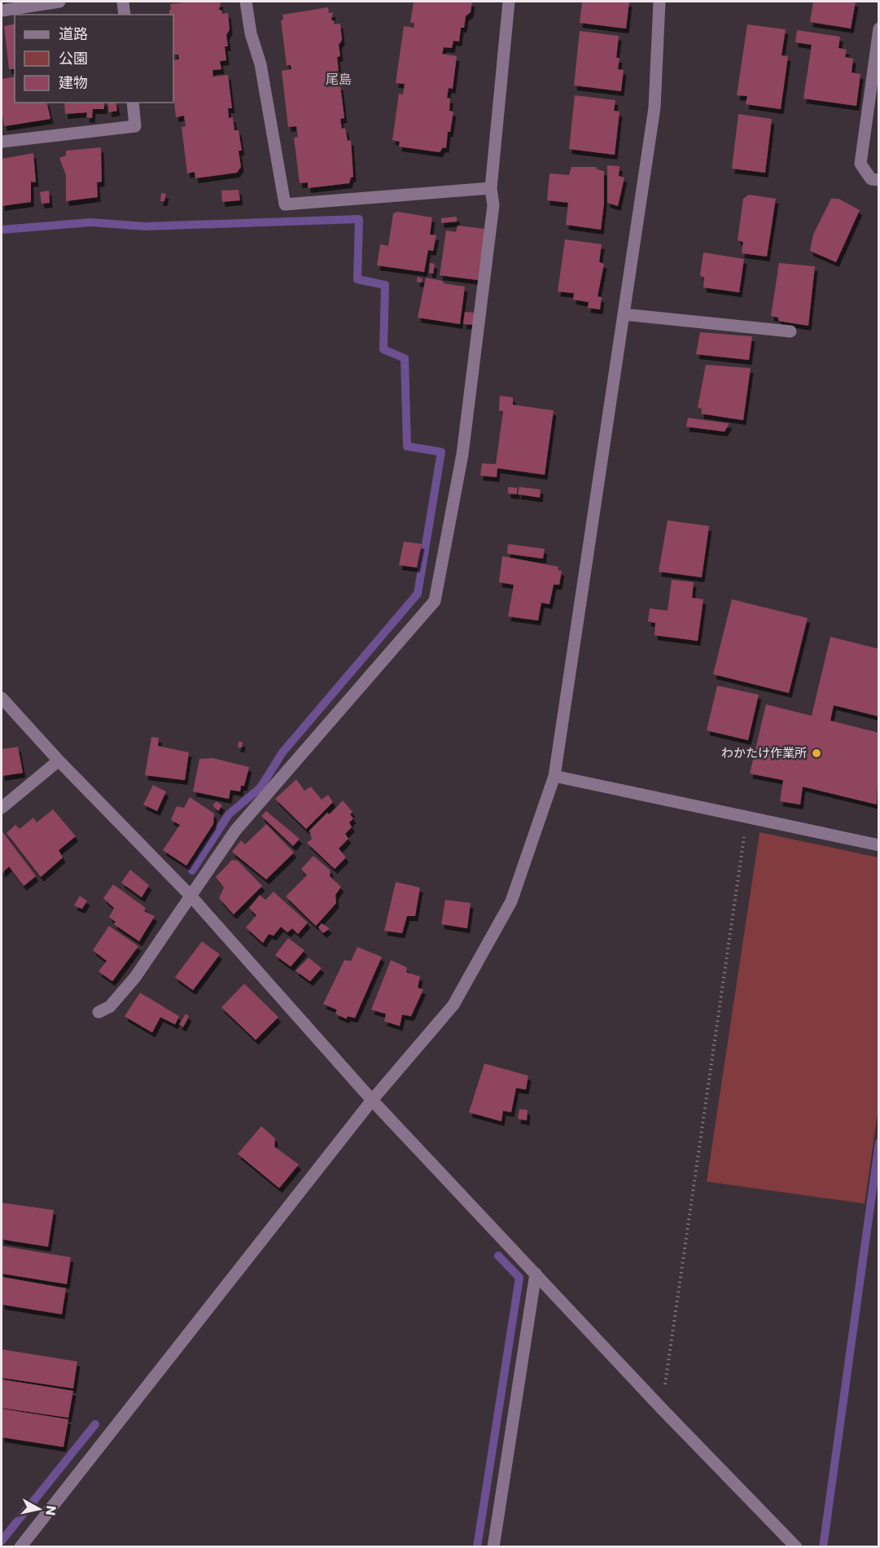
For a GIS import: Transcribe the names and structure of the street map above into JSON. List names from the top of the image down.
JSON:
{
  "districts": ["尾島"],
  "places": ["わかたけ作業所"],
  "legend": ["道路", "公園", "建物"],
  "north": "right"
}
